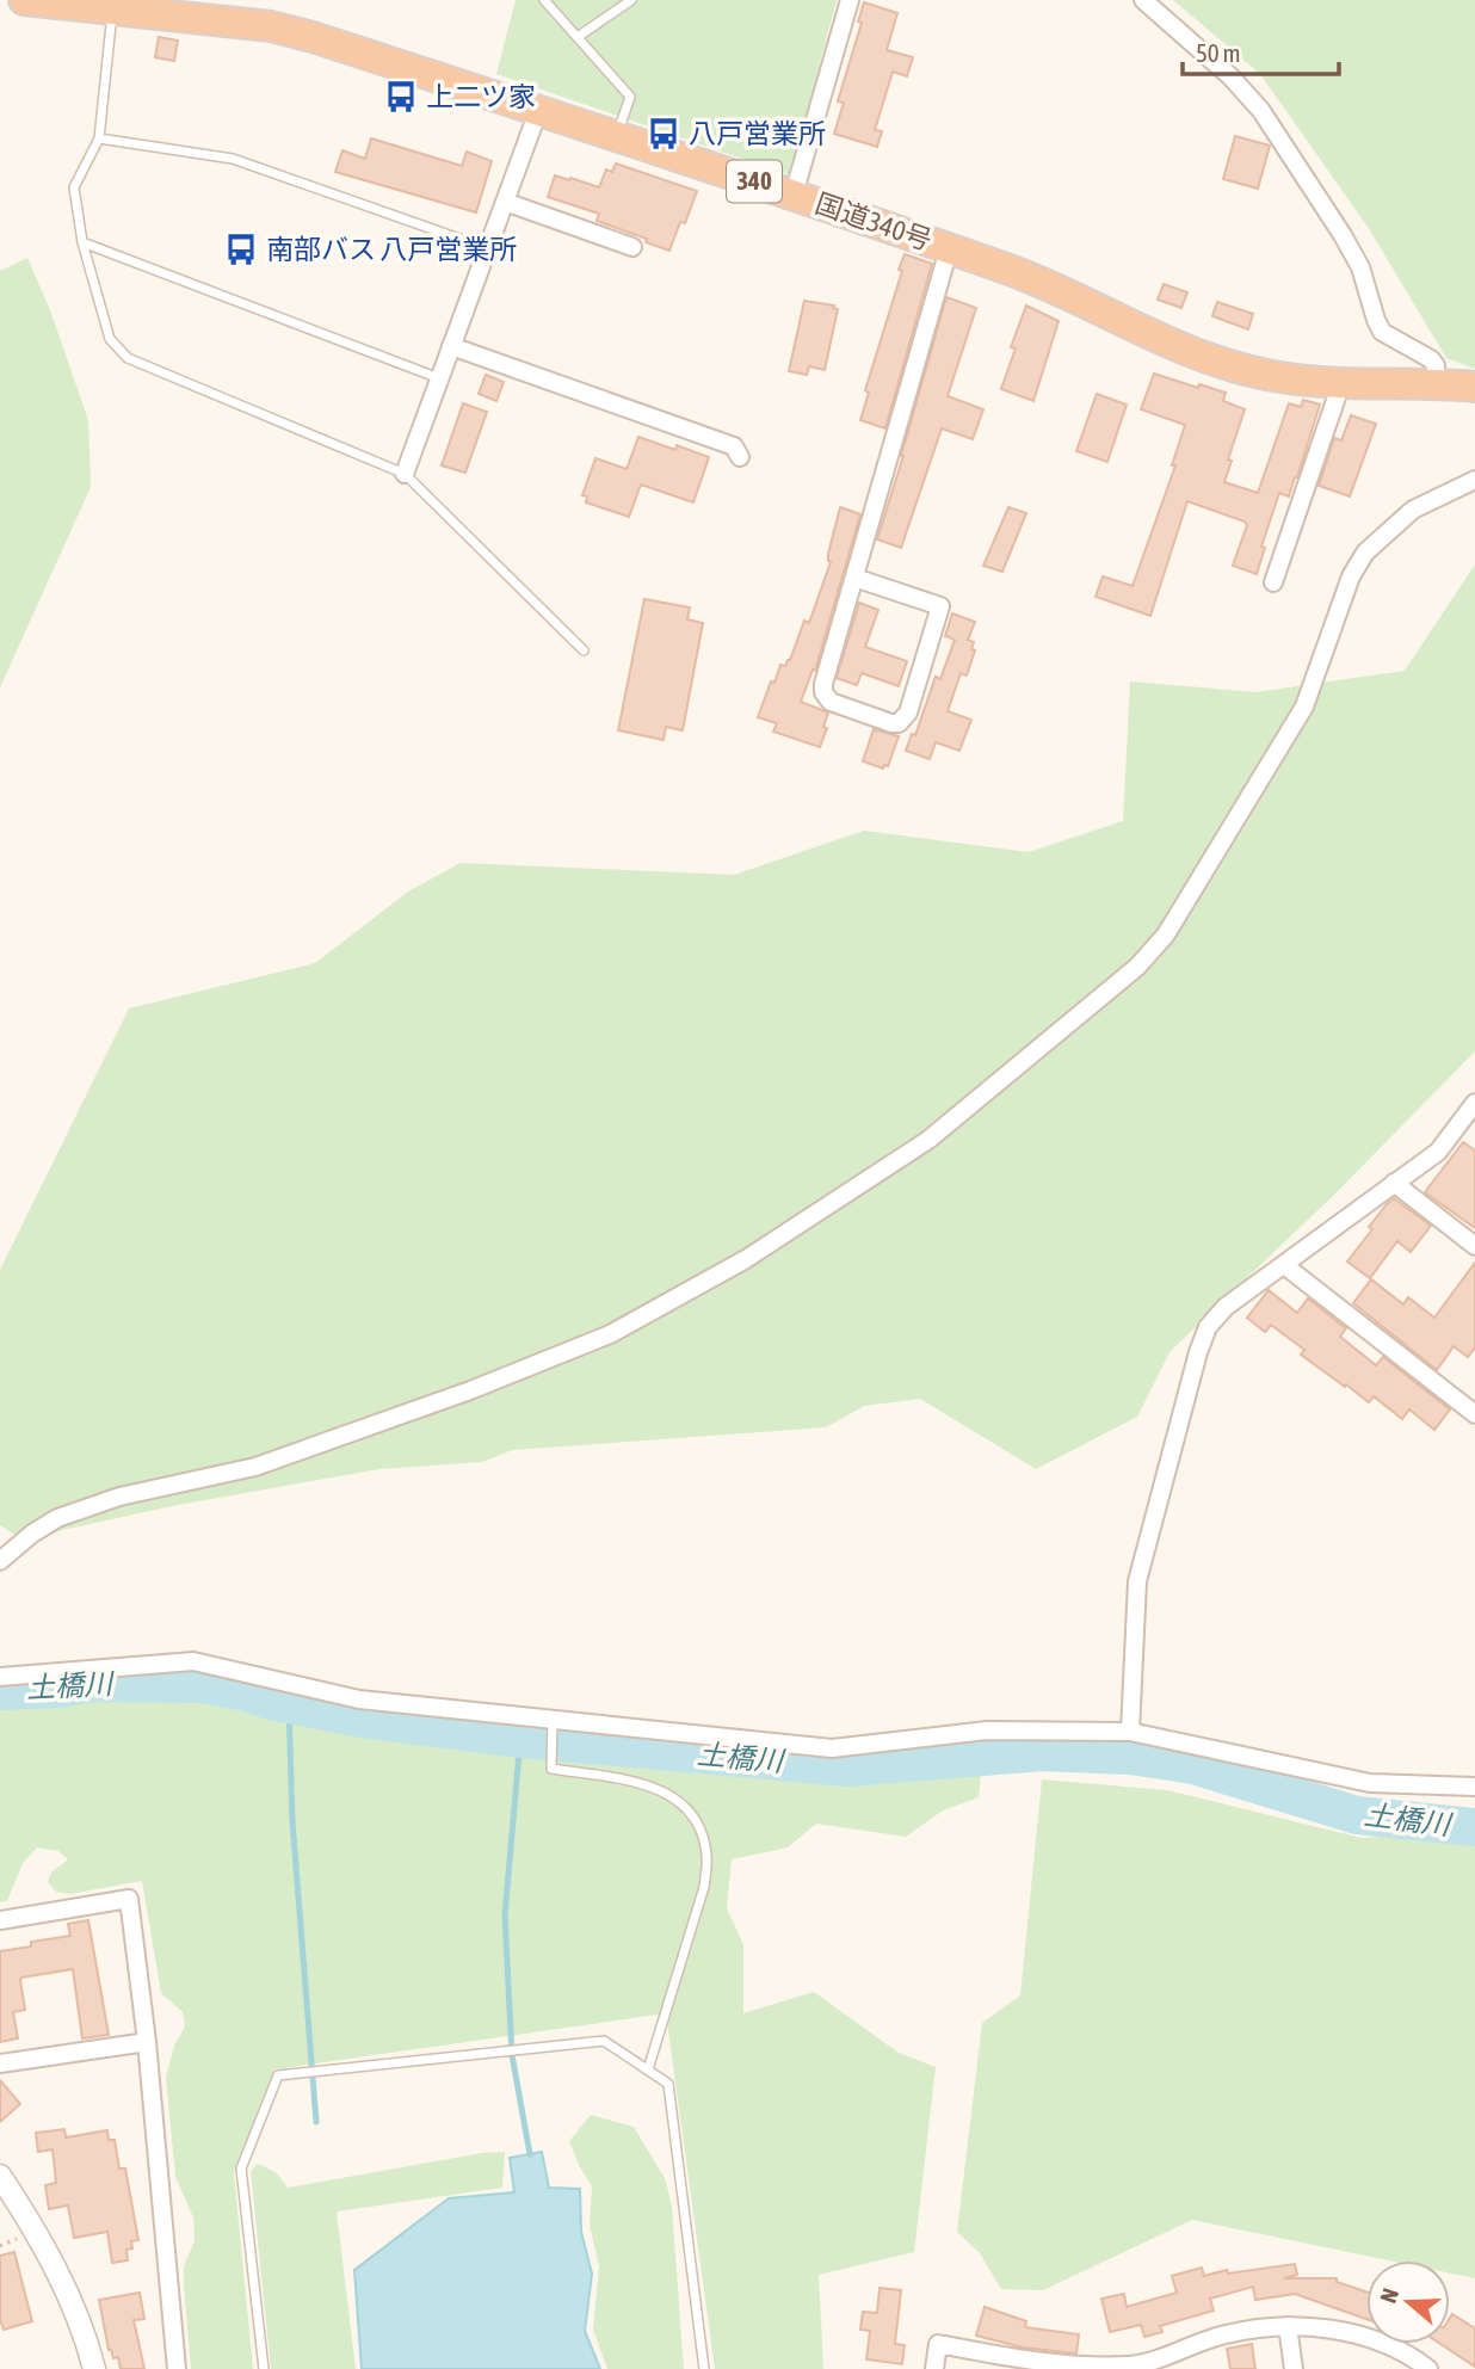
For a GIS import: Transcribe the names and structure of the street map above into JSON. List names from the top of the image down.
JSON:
{
  "streets": {
    "highway": ["340", "国道340号"]
  },
  "water": ["土橋川"],
  "places": {
    "bus stop": ["上二ツ家", "八戸営業所", "南部バス 八戸営業所"]
  },
  "scale_bar": "50 m",
  "north": "left"
}
